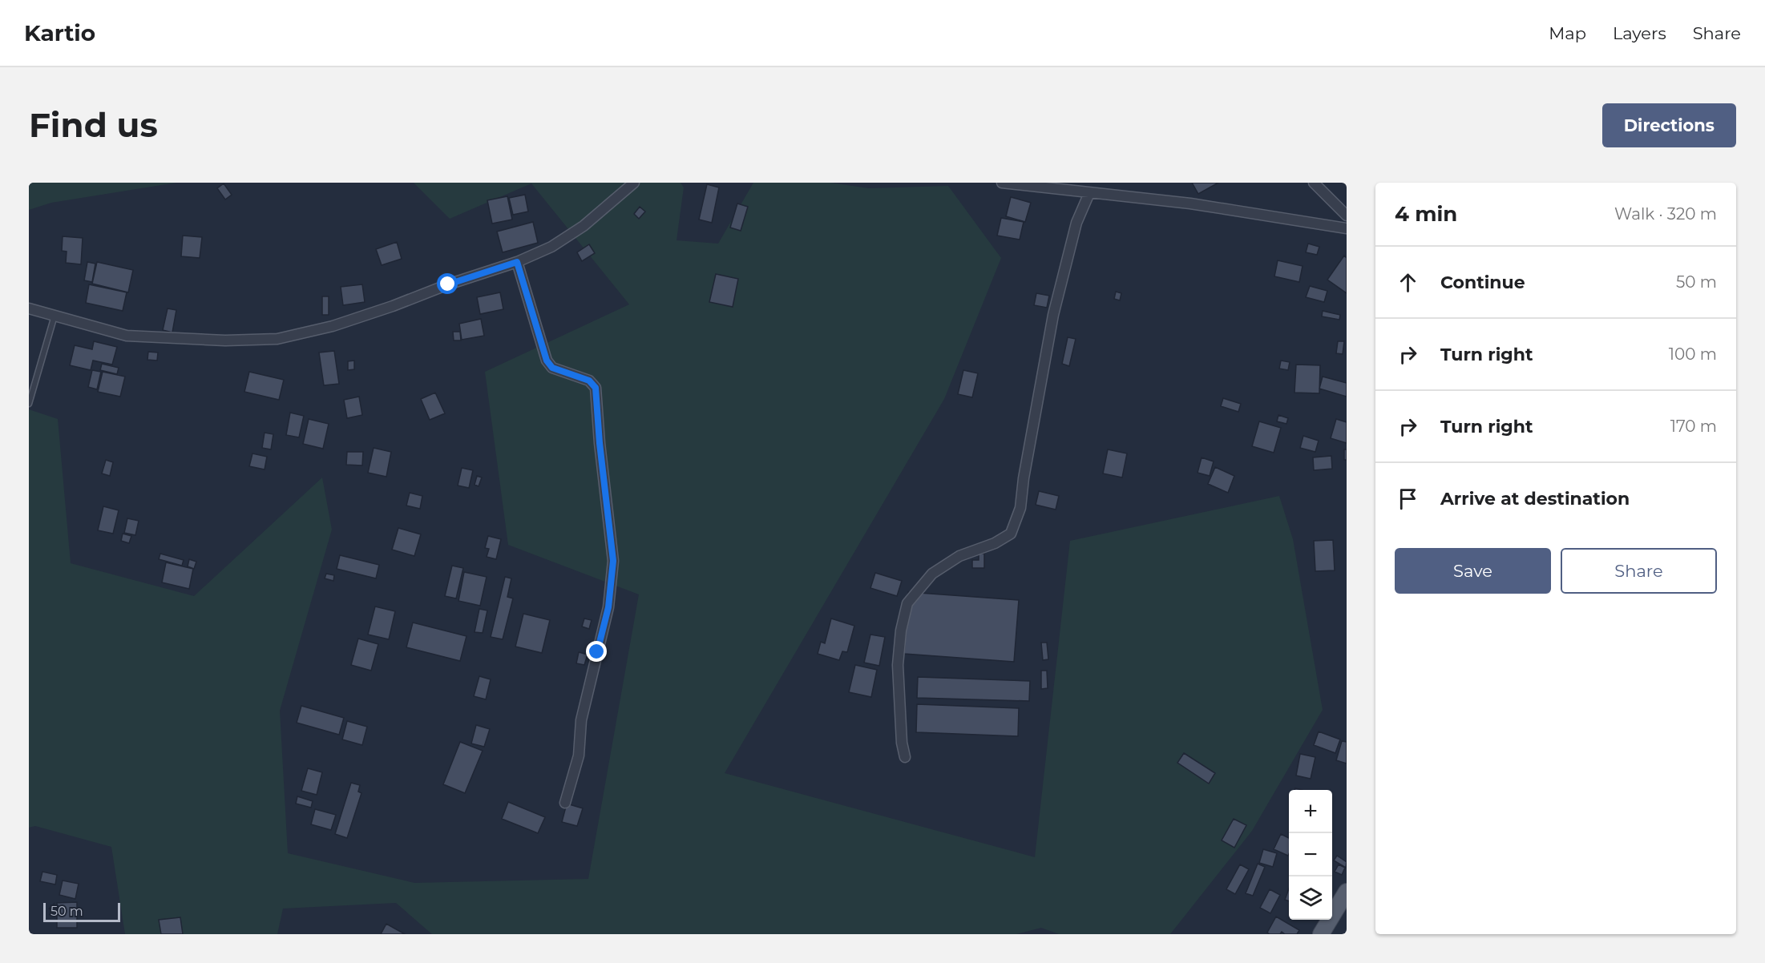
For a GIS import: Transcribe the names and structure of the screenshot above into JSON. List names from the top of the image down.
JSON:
{
  "scale_bar": "50 m",
  "page": {
    "header": "Kartio",
    "nav": ["Map", "Layers", "Share"],
    "buttons": [
      "Directions",
      ["Save", "Share"]
    ],
    "title": "Find us",
    "heading": ["4 min", "Walk · 320 m"],
    "list": [
      ["Continue", "50 m"],
      ["Turn right", "100 m"],
      ["Turn right", "170 m"],
      "Arrive at destination"
    ],
    "map_buttons": ["+", "−"],
    "scale": "50 m"
  }
}
